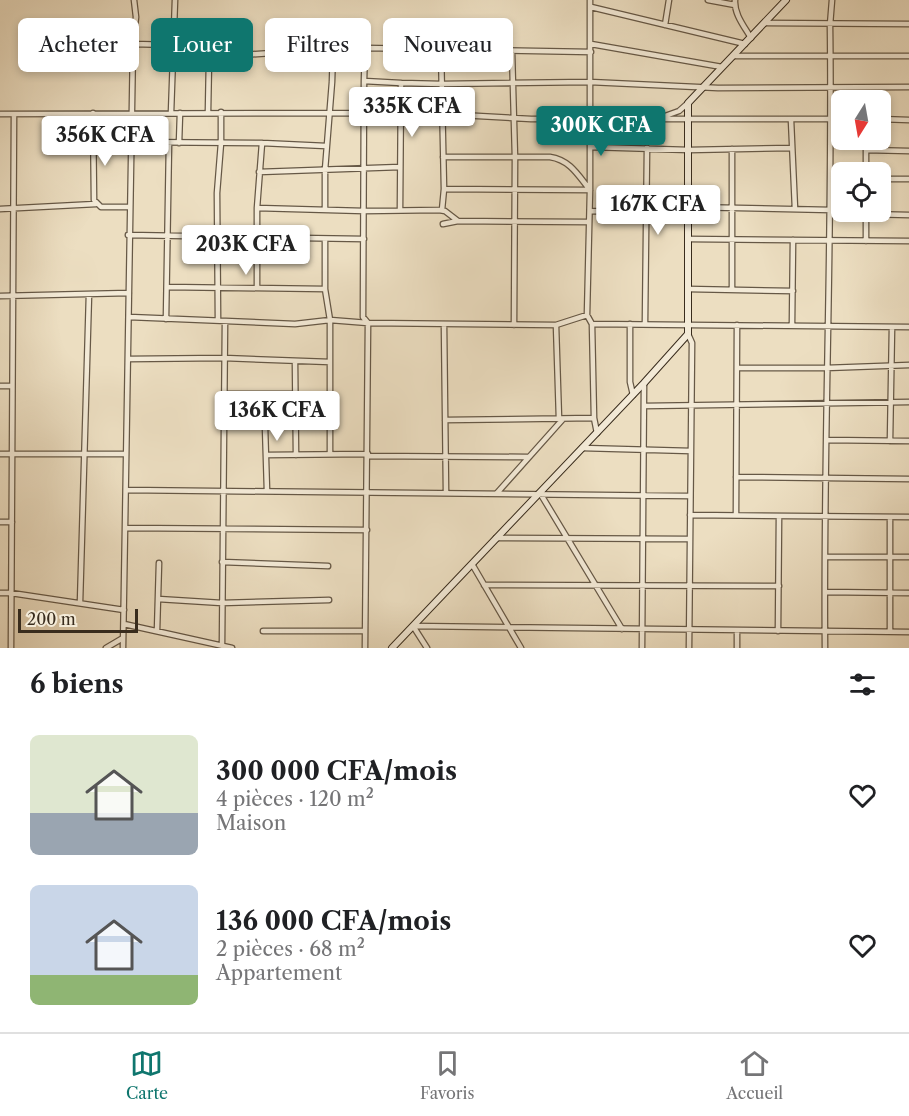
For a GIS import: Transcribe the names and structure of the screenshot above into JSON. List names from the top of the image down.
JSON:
{
  "scale_bar": "200 m",
  "north": "bottom",
  "page": {
    "chip": [
      "Acheter",
      "Louer",
      "Filtres",
      "Nouveau"
    ],
    "price": [
      "335K CFA",
      "300K CFA",
      "356K CFA",
      "167K CFA",
      "203K CFA",
      "136K CFA"
    ],
    "scale": "200 m",
    "heading": "6 biens",
    "list": [
      {
        "name": "300 000 CFA/mois",
        "note": "4 pièces · 120 m² · Maison"
      },
      {
        "name": "136 000 CFA/mois",
        "note": "2 pièces · 68 m² · Appartement"
      }
    ],
    "tabs": ["Carte", "Favoris", "Accueil"]
  }
}
